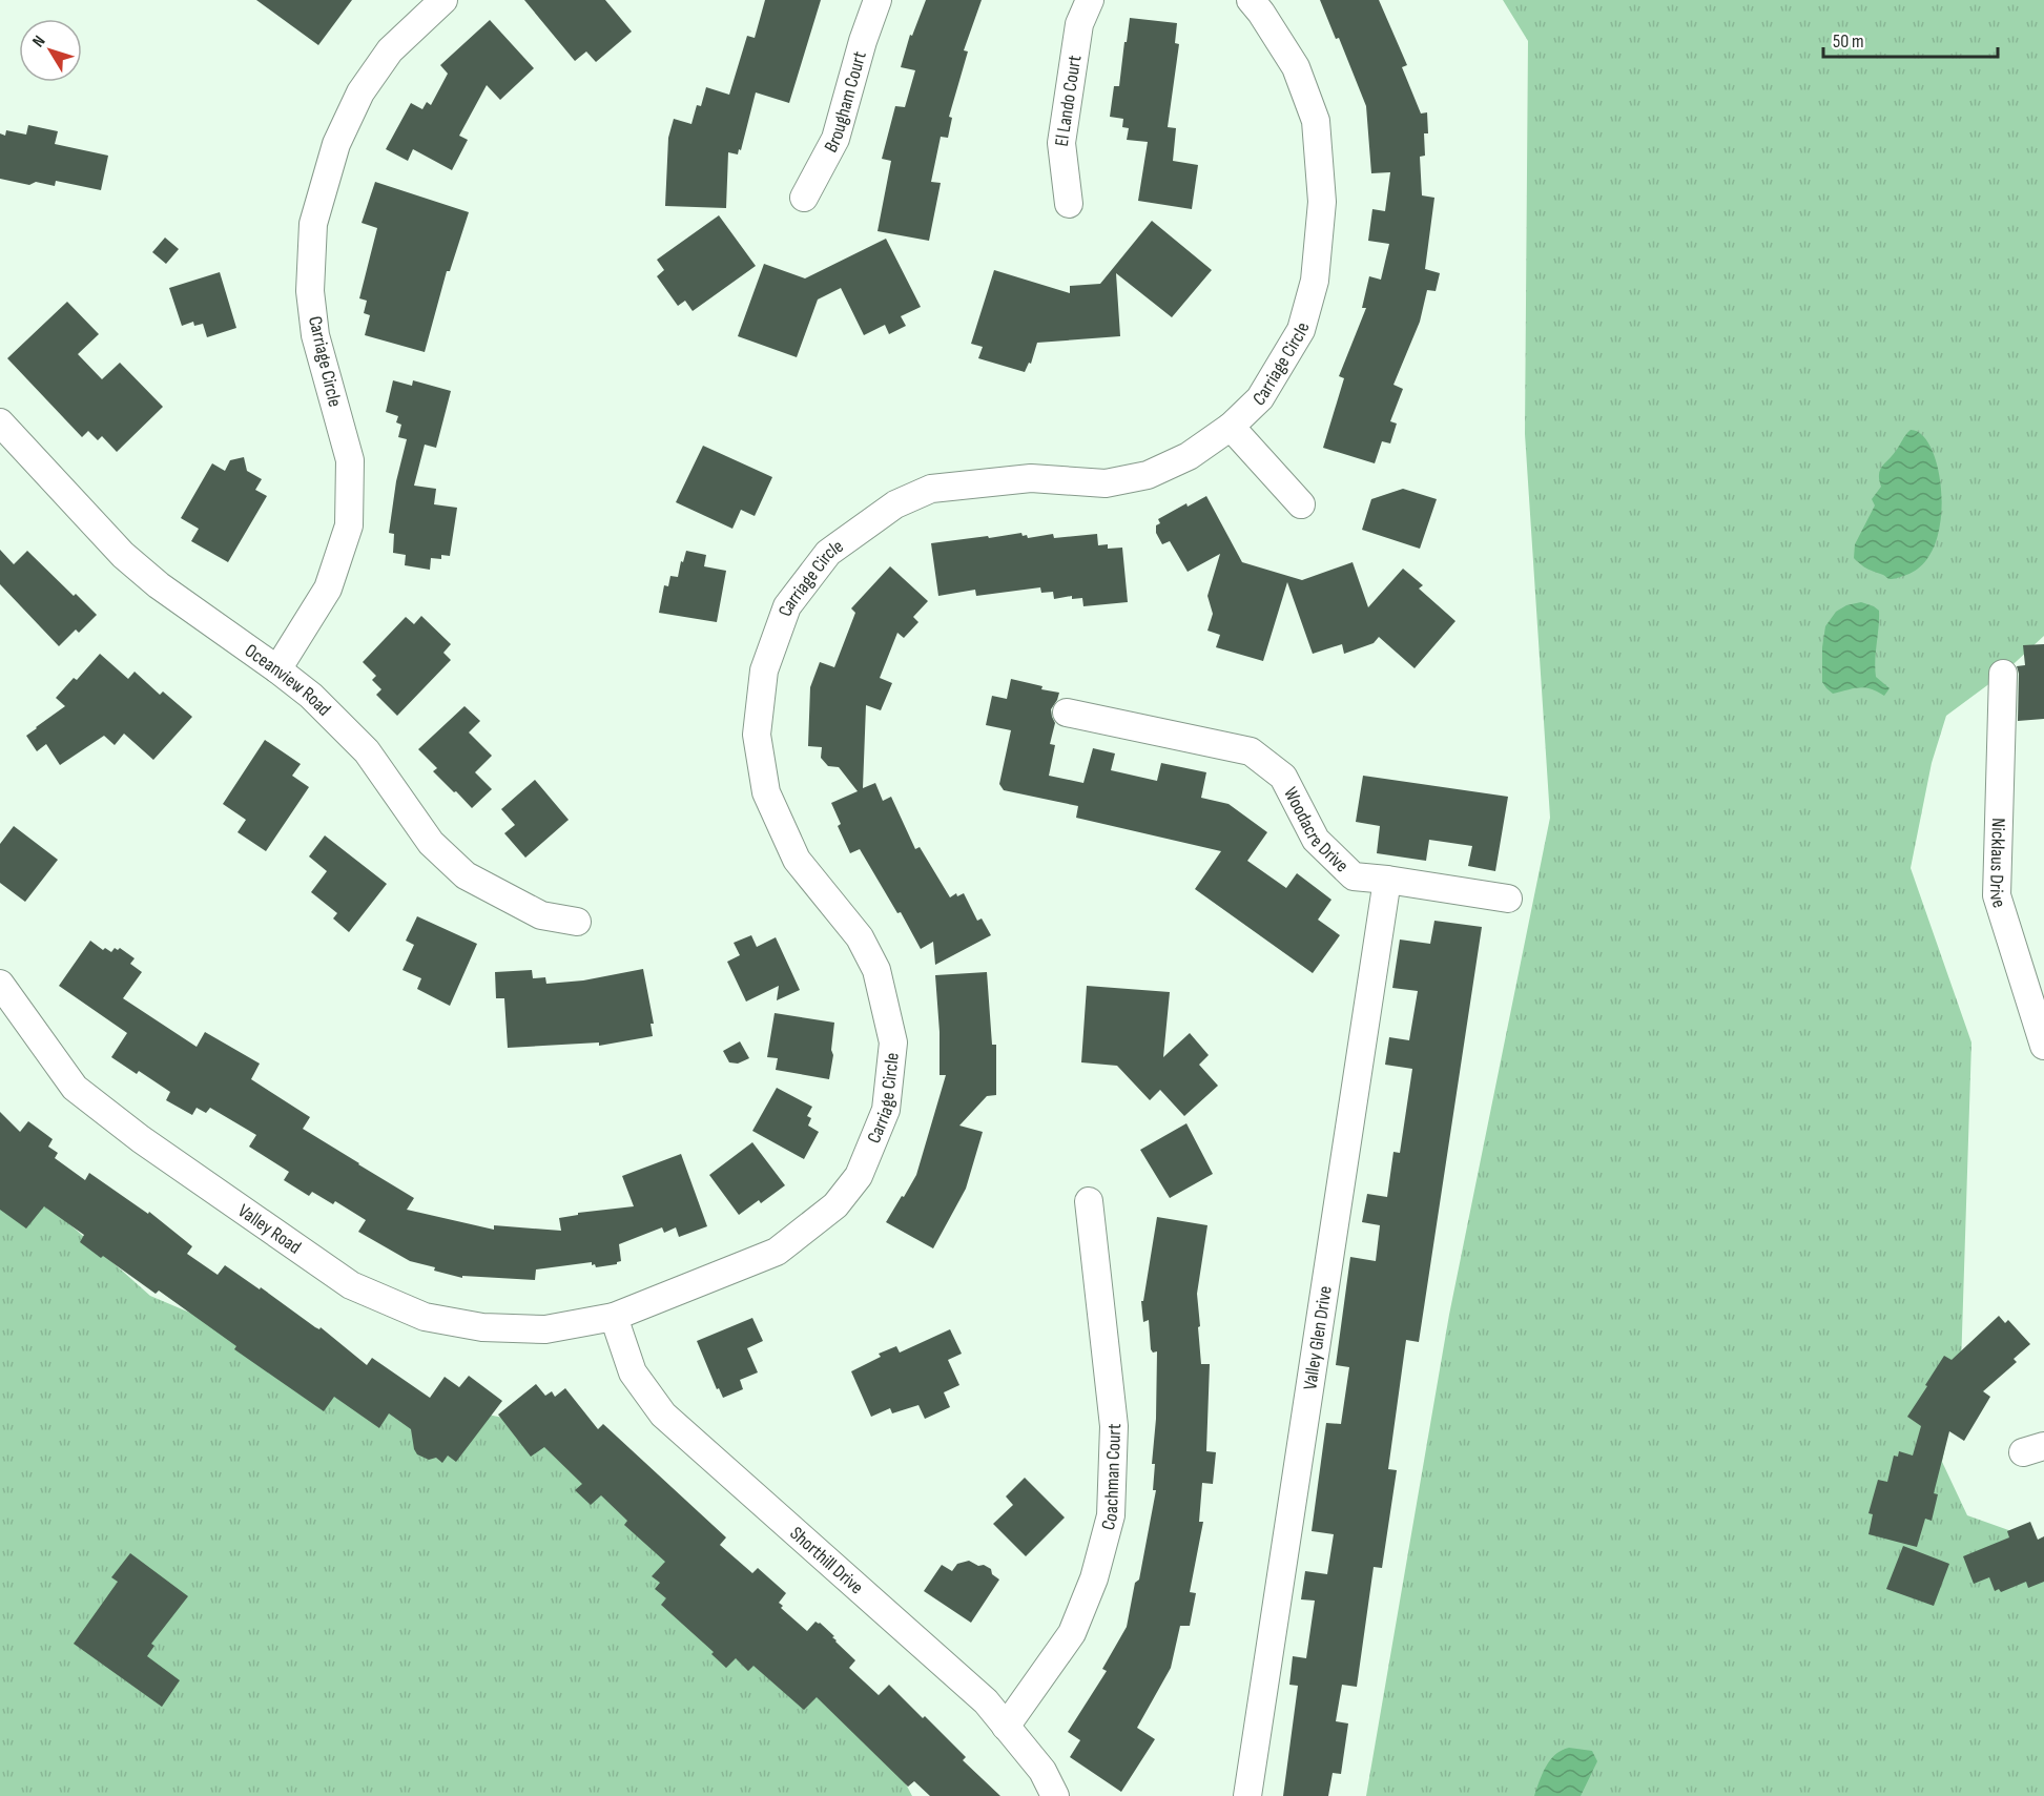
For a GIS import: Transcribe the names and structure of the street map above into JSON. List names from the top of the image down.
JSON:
{
  "streets": {
    "street": [
      "Brougham Court",
      "El Lando Court",
      "Carriage Circle",
      "Oceanview Road",
      "Woodacre Drive",
      "Nicklaus Drive",
      "Valley Road",
      "Valley Glen Drive",
      "Coachman Court",
      "Shorthill Drive"
    ]
  },
  "crossings": [
    ["Carriage Circle", "Oceanview Road"],
    ["Carriage Circle", "Valley Road"],
    ["Carriage Circle", "Shorthill Drive"],
    ["Woodacre Drive", "Valley Glen Drive"],
    ["Valley Road", "Shorthill Drive"],
    ["Coachman Court", "Shorthill Drive"]
  ],
  "scale_bar": "50 m",
  "north": "top left"
}
